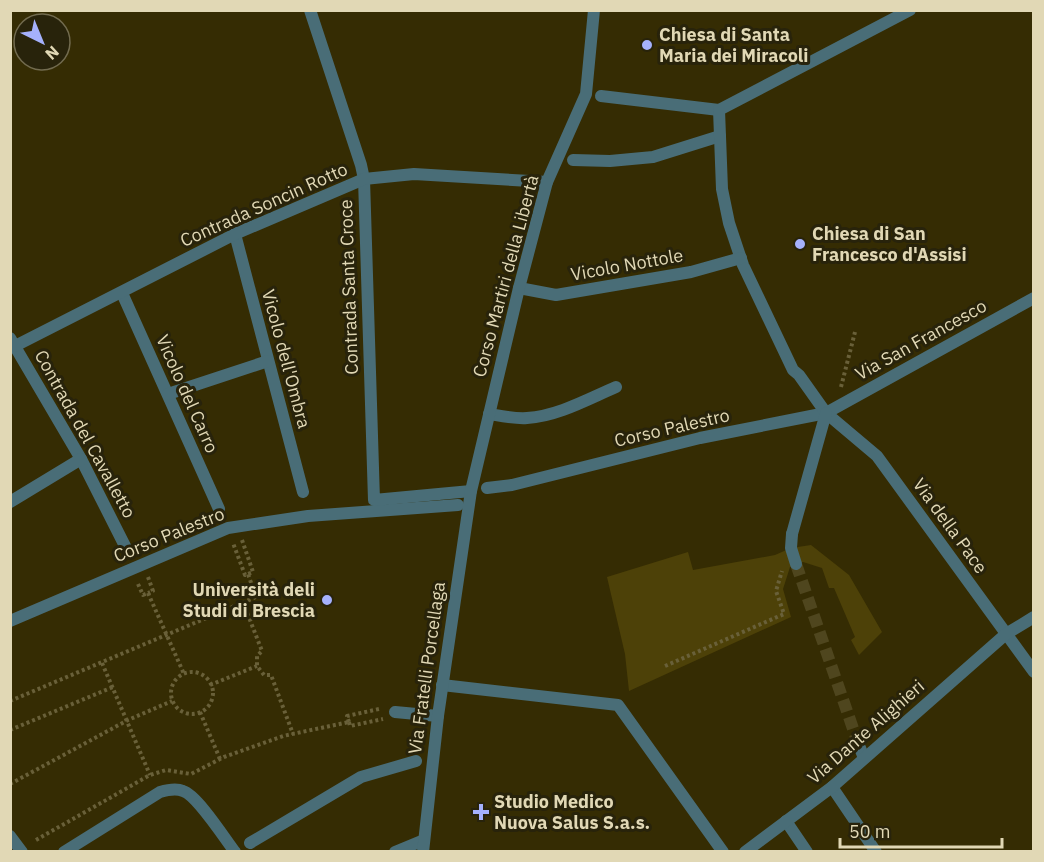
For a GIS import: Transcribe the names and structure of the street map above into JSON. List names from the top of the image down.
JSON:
{
  "streets": {
    "street": [
      "Contrada Soncin Rotto",
      "Vicolo Nottole",
      "Corso Martiri della Libertà",
      "Contrada Santa Croce",
      "Via San Francesco",
      "Vicolo dell'Ombra",
      "Vicolo del Carro",
      "Corso Palestro",
      "Contrada del Cavalletto",
      "Via della Pace",
      "Via Fratelli Porcellaga",
      "Via Dante Alighieri"
    ]
  },
  "crossings": [
    ["Contrada Soncin Rotto", "Corso Martiri della Libertà"],
    ["Contrada Soncin Rotto", "Contrada Santa Croce"],
    ["Contrada Soncin Rotto", "Vicolo dell'Ombra"],
    ["Contrada Soncin Rotto", "Vicolo del Carro"],
    ["Contrada Soncin Rotto", "Contrada del Cavalletto"],
    ["Vicolo Nottole", "Corso Martiri della Libertà"],
    ["Vicolo Nottole", "Via della Pace"],
    ["Corso Martiri della Libertà", "Contrada Santa Croce"],
    ["Corso Martiri della Libertà", "Via Fratelli Porcellaga"],
    ["Contrada Santa Croce", "Via Fratelli Porcellaga"],
    ["Via San Francesco", "Corso Palestro"],
    ["Via San Francesco", "Via della Pace"],
    ["Corso Palestro", "Via della Pace"],
    ["Via della Pace", "Via Dante Alighieri"]
  ],
  "places": {
    "other": ["Chiesa di Santa Maria dei Miracoli", "Chiesa di San Francesco d'Assisi", "Università deli Studi di Brescia"],
    "health": ["Studio Medico Nuova Salus S.a.s."]
  },
  "scale_bar": "50 m",
  "north": "bottom right"
}
